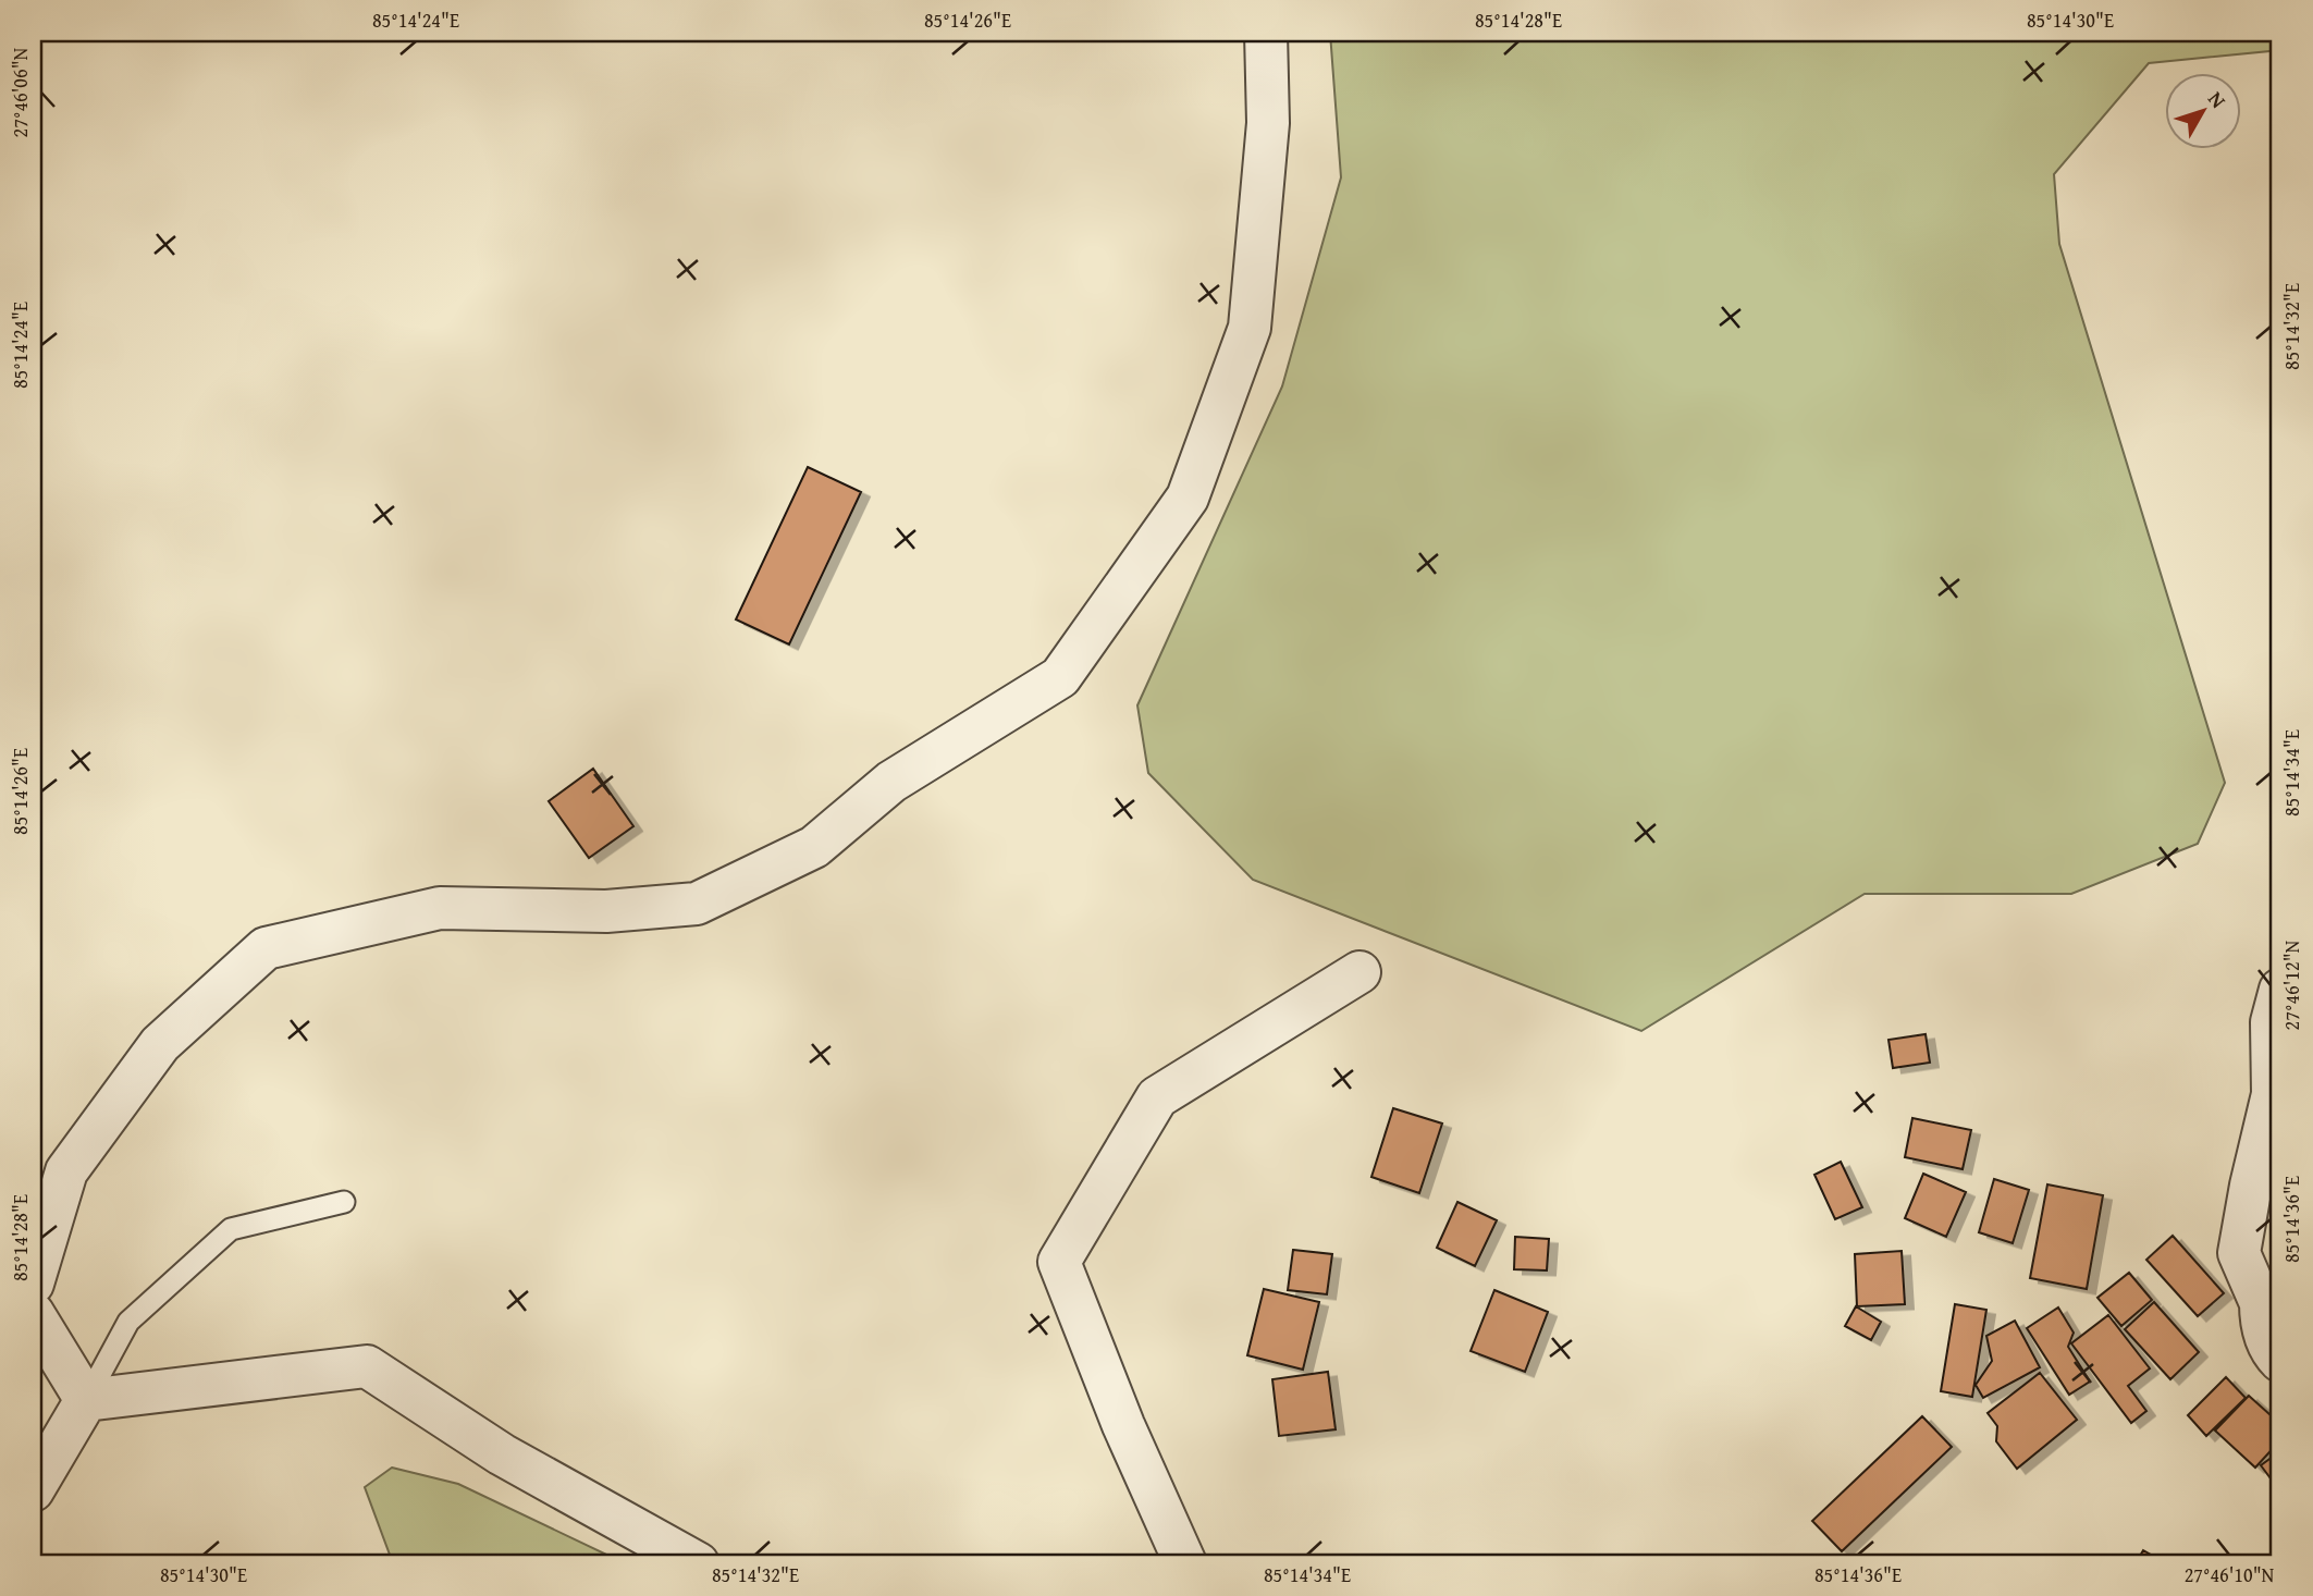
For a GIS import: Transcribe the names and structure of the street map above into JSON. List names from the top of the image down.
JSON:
{
  "north": "top right",
  "coordinates": [
    "85°14'24\"E",
    "85°14'26\"E",
    "85°14'28\"E",
    "85°14'30\"E",
    "27°46'06\"N",
    "85°14'32\"E",
    "85°14'34\"E",
    "27°46'12\"N",
    "85°14'36\"E",
    "27°46'10\"N"
  ]
}
